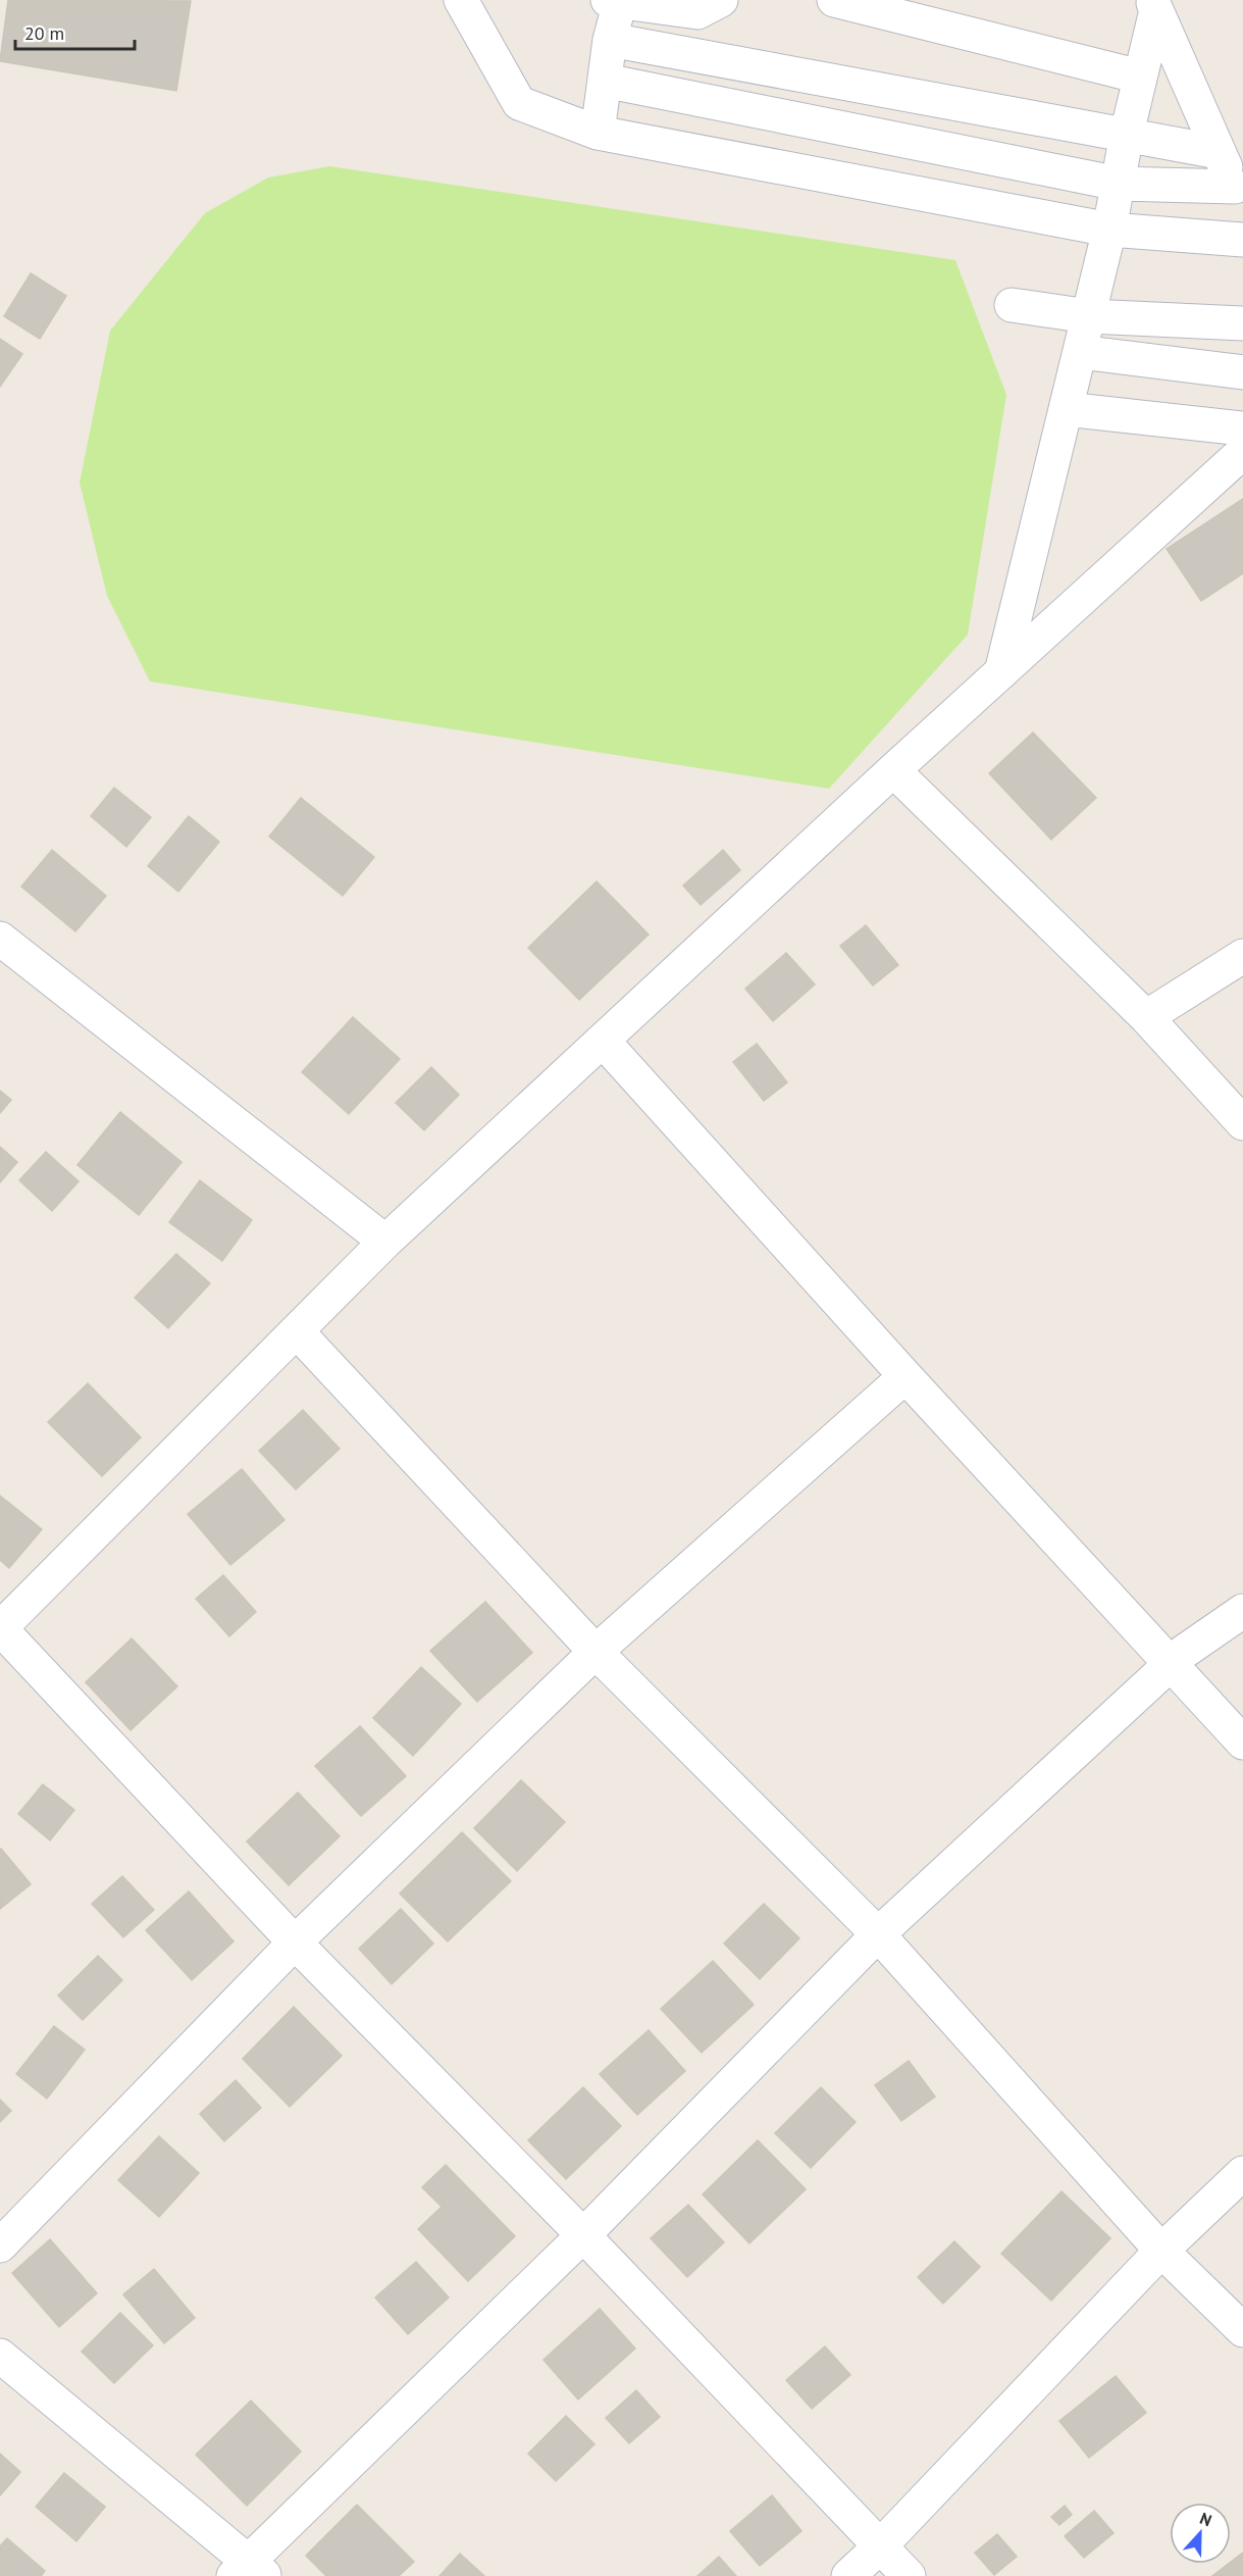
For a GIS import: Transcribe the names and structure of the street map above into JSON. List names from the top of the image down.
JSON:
{
  "scale_bar": "20 m",
  "north": "top"
}
